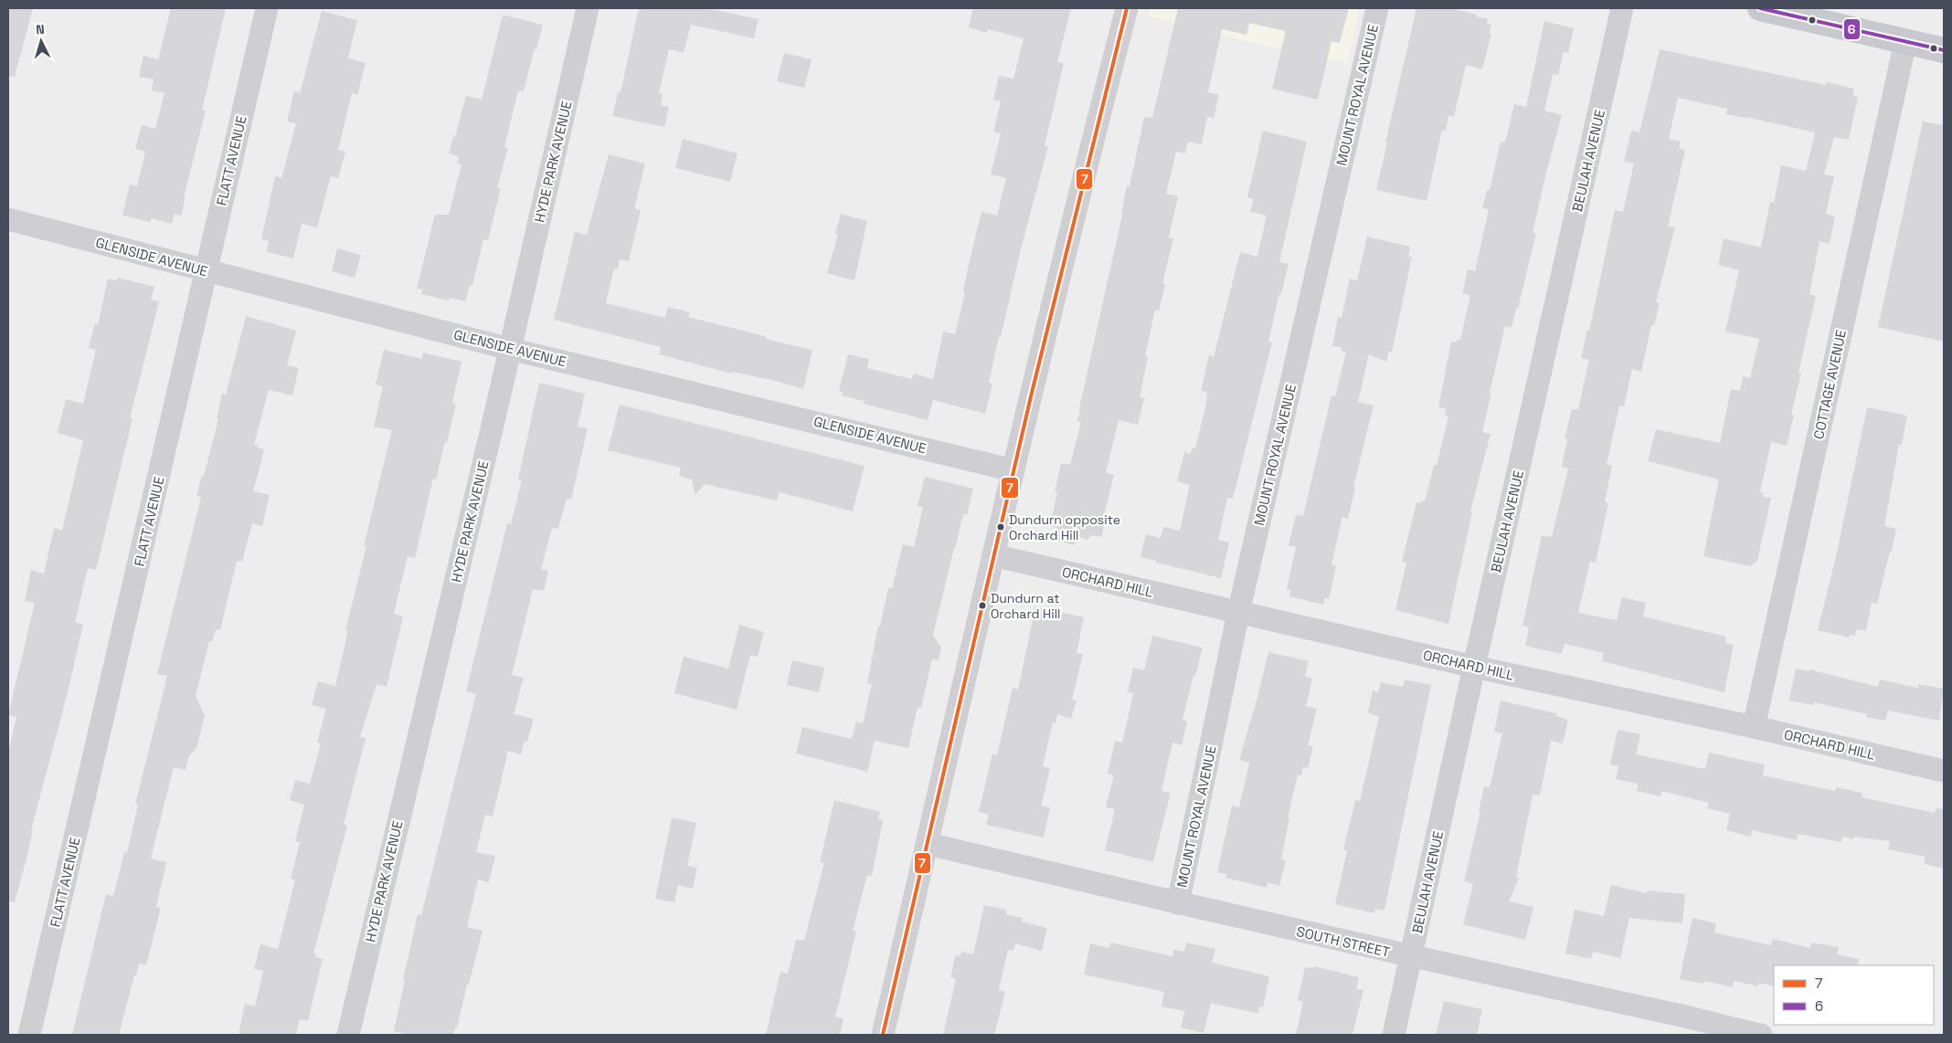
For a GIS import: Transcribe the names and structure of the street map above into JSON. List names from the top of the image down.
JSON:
{
  "streets": {
    "street": [
      "MOUNT ROYAL AVENUE",
      "FLATT AVENUE",
      "BEULAH AVENUE",
      "HYDE PARK AVENUE",
      "GLENSIDE AVENUE",
      "COTTAGE AVENUE",
      "ORCHARD HILL",
      "SOUTH STREET"
    ]
  },
  "crossings": [
    ["MOUNT ROYAL AVENUE", "ORCHARD HILL"],
    ["MOUNT ROYAL AVENUE", "SOUTH STREET"],
    ["FLATT AVENUE", "GLENSIDE AVENUE"],
    ["BEULAH AVENUE", "ORCHARD HILL"],
    ["BEULAH AVENUE", "SOUTH STREET"],
    ["HYDE PARK AVENUE", "GLENSIDE AVENUE"],
    ["COTTAGE AVENUE", "ORCHARD HILL"]
  ],
  "places": ["Dundurn opposite Orchard Hill", "Dundurn at Orchard Hill"],
  "lines": ["transit line 7", "transit line 6"],
  "legend": ["7", "6"],
  "north": "top"
}
